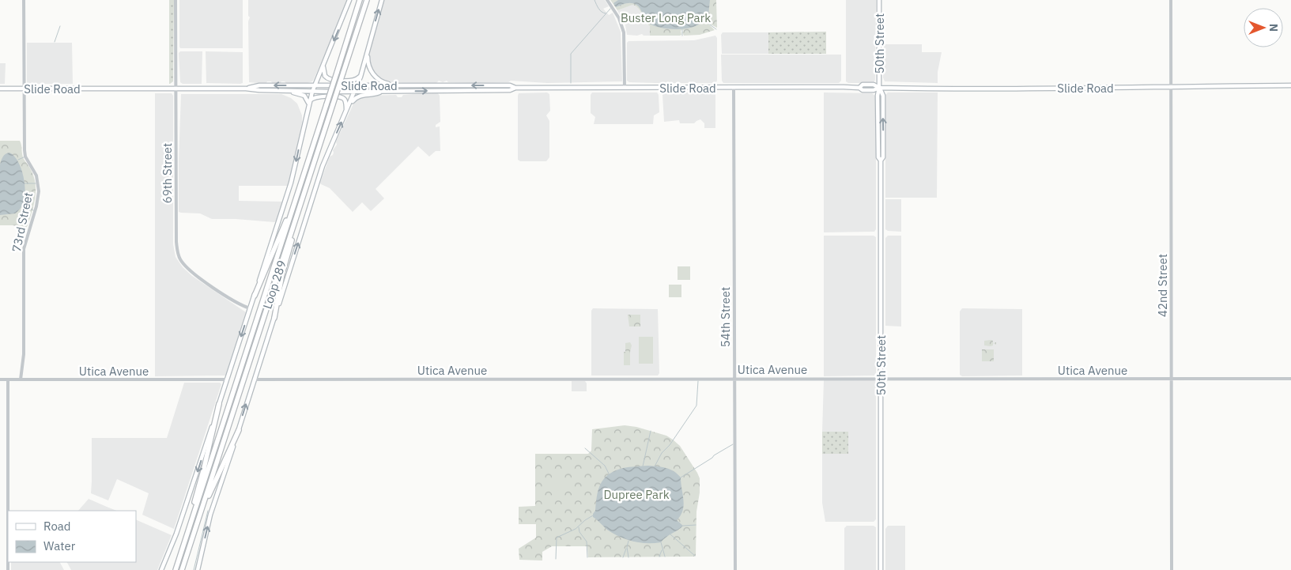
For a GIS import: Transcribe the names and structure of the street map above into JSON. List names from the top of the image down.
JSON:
{
  "streets": {
    "highway": ["Loop 289"],
    "main road": ["50th Street", "Slide Road"],
    "street": [
      "69th Street",
      "73rd Street",
      "42nd Street",
      "54th Street",
      "Utica Avenue"
    ]
  },
  "crossings": [
    ["50th Street", "Slide Road"],
    ["50th Street", "Utica Avenue"],
    ["Slide Road", "69th Street"],
    ["Slide Road", "73rd Street"],
    ["Slide Road", "42nd Street"],
    ["Slide Road", "54th Street"],
    ["73rd Street", "Utica Avenue"],
    ["42nd Street", "Utica Avenue"],
    ["54th Street", "Utica Avenue"]
  ],
  "parks": ["Buster Long Park", "Dupree Park"],
  "legend": ["Road", "Water"],
  "north": "right"
}
